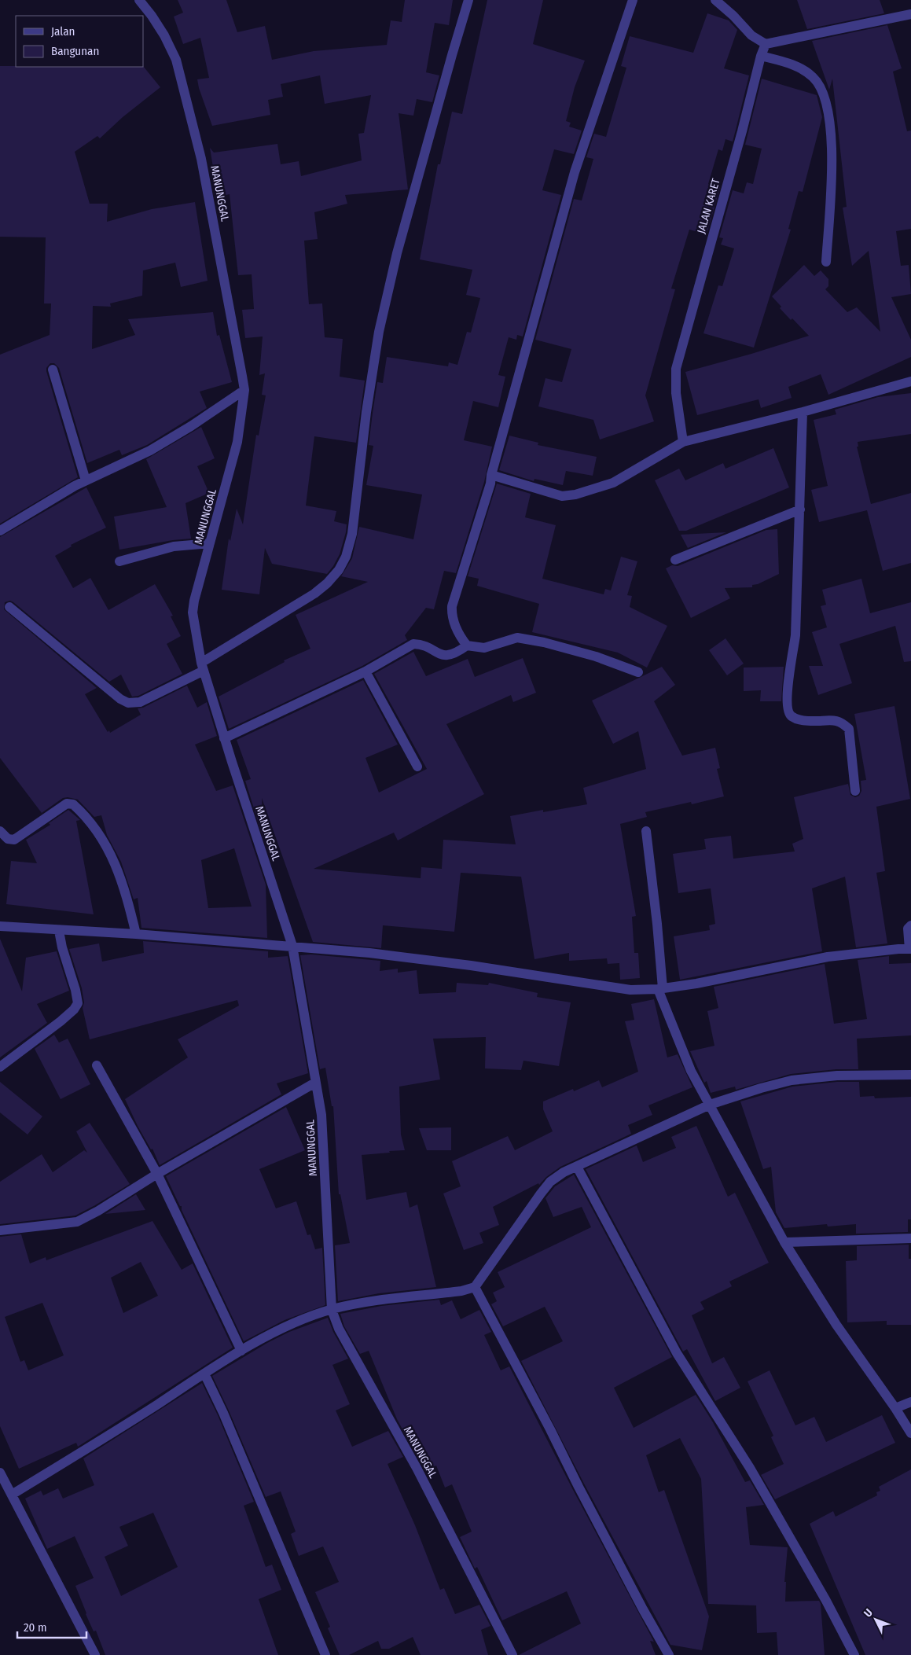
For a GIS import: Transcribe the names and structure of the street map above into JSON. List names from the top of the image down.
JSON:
{
  "streets": {
    "street": ["MANUNGGAL", "JALAN KARET"]
  },
  "legend": ["Jalan", "Bangunan"],
  "scale_bar": "20 m",
  "north": "top left"
}
